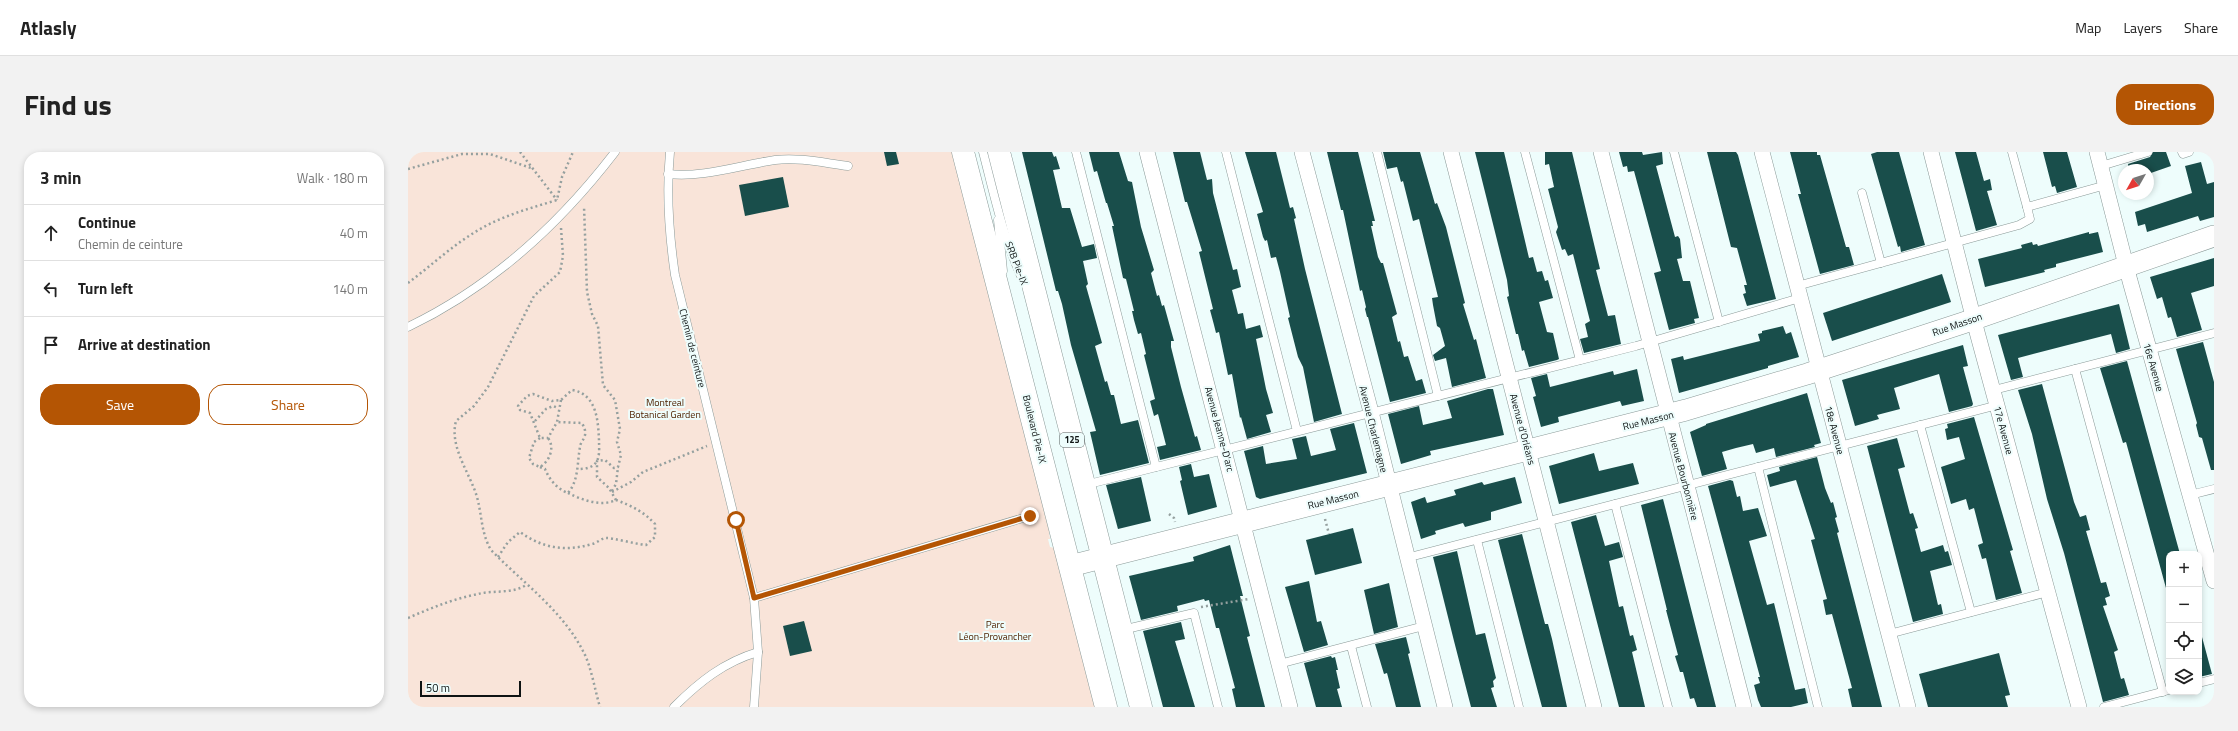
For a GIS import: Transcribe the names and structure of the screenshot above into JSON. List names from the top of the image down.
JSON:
{
  "streets": {
    "main road": ["Boulevard Pie-IX", "125"],
    "street": [
      "Rue Masson",
      "16e Avenue",
      "Avenue Jeanne-D'arc",
      "Avenue Charlemagne",
      "Avenue d'Orléans",
      "18e Avenue",
      "17e Avenue",
      "Avenue Bourbonnière"
    ],
    "lane": ["SRB Pie-IX", "Chemin de ceinture"]
  },
  "crossings": [
    ["SRB Pie-IX", "Boulevard Pie-IX"],
    ["SRB Pie-IX", "125"],
    ["Rue Masson", "16e Avenue"],
    ["Rue Masson", "Boulevard Pie-IX"],
    ["Rue Masson", "Avenue Jeanne-D'arc"],
    ["Rue Masson", "Avenue Charlemagne"],
    ["Rue Masson", "Avenue d'Orléans"],
    ["Rue Masson", "18e Avenue"],
    ["Rue Masson", "17e Avenue"],
    ["Rue Masson", "125"],
    ["Rue Masson", "Avenue Bourbonnière"]
  ],
  "parks": ["Montreal Botanical Garden", "Parc Léon-Provancher"],
  "scale_bar": "50 m",
  "north": "bottom left",
  "page": {
    "header": "Atlasly",
    "nav": ["Map", "Layers", "Share"],
    "title": "Find us",
    "buttons": [
      "Directions",
      ["Save", "Share"]
    ],
    "heading": ["3 min", "Walk · 180 m"],
    "list": [
      ["Continue", "Chemin de ceinture", "40 m"],
      ["Turn left", "140 m"],
      "Arrive at destination"
    ],
    "map_buttons": ["+", "−"],
    "scale": "50 m"
  }
}
